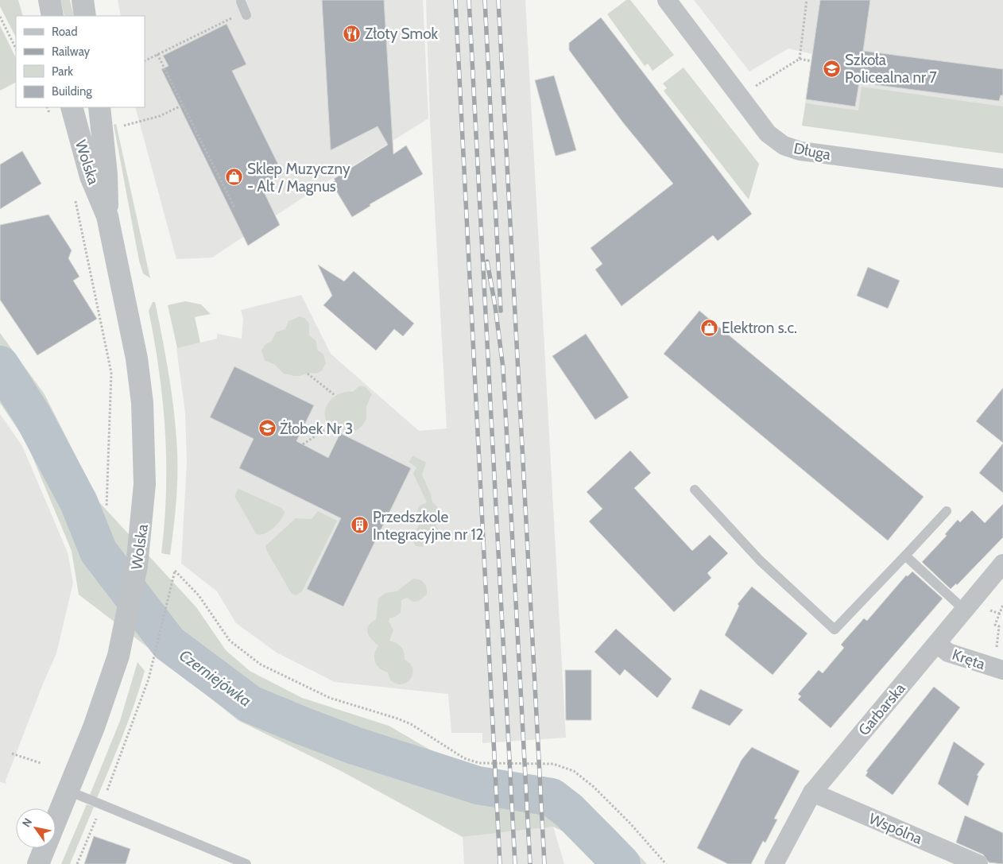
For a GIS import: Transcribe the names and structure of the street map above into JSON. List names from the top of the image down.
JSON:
{
  "streets": {
    "street": [
      "Długa",
      "Wolska",
      "Kręta",
      "Garbarska",
      "Wspólna"
    ]
  },
  "crossings": [
    ["Kręta", "Garbarska"],
    ["Garbarska", "Wspólna"]
  ],
  "water": ["Czerniejówka"],
  "places": {
    "restaurant": ["Złoty Smok"],
    "school or university": ["Szkoła Policealna nr 7", "Żłobek Nr 3"],
    "shop": ["Sklep Muzyczny - Alt / Magnus", "Elektron s.c."],
    "building": ["Przedszkole Integracyjne nr 12"]
  },
  "legend": [
    "Road",
    "Railway",
    "Park",
    "Building"
  ],
  "north": "top left"
}
